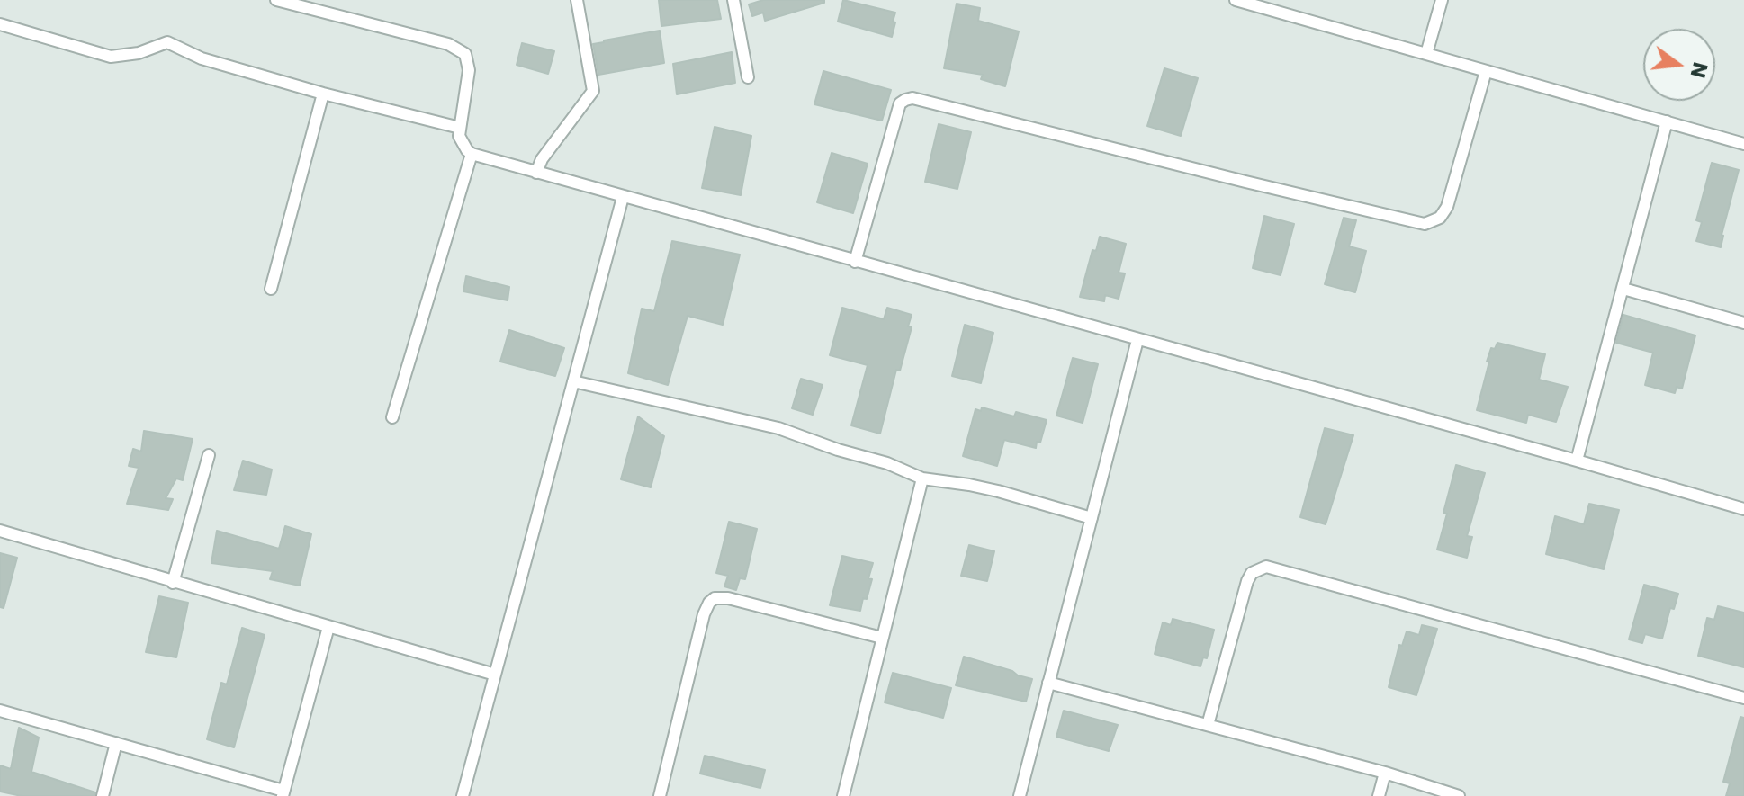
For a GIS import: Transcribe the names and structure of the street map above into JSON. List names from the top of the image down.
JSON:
{
  "north": "right"
}
